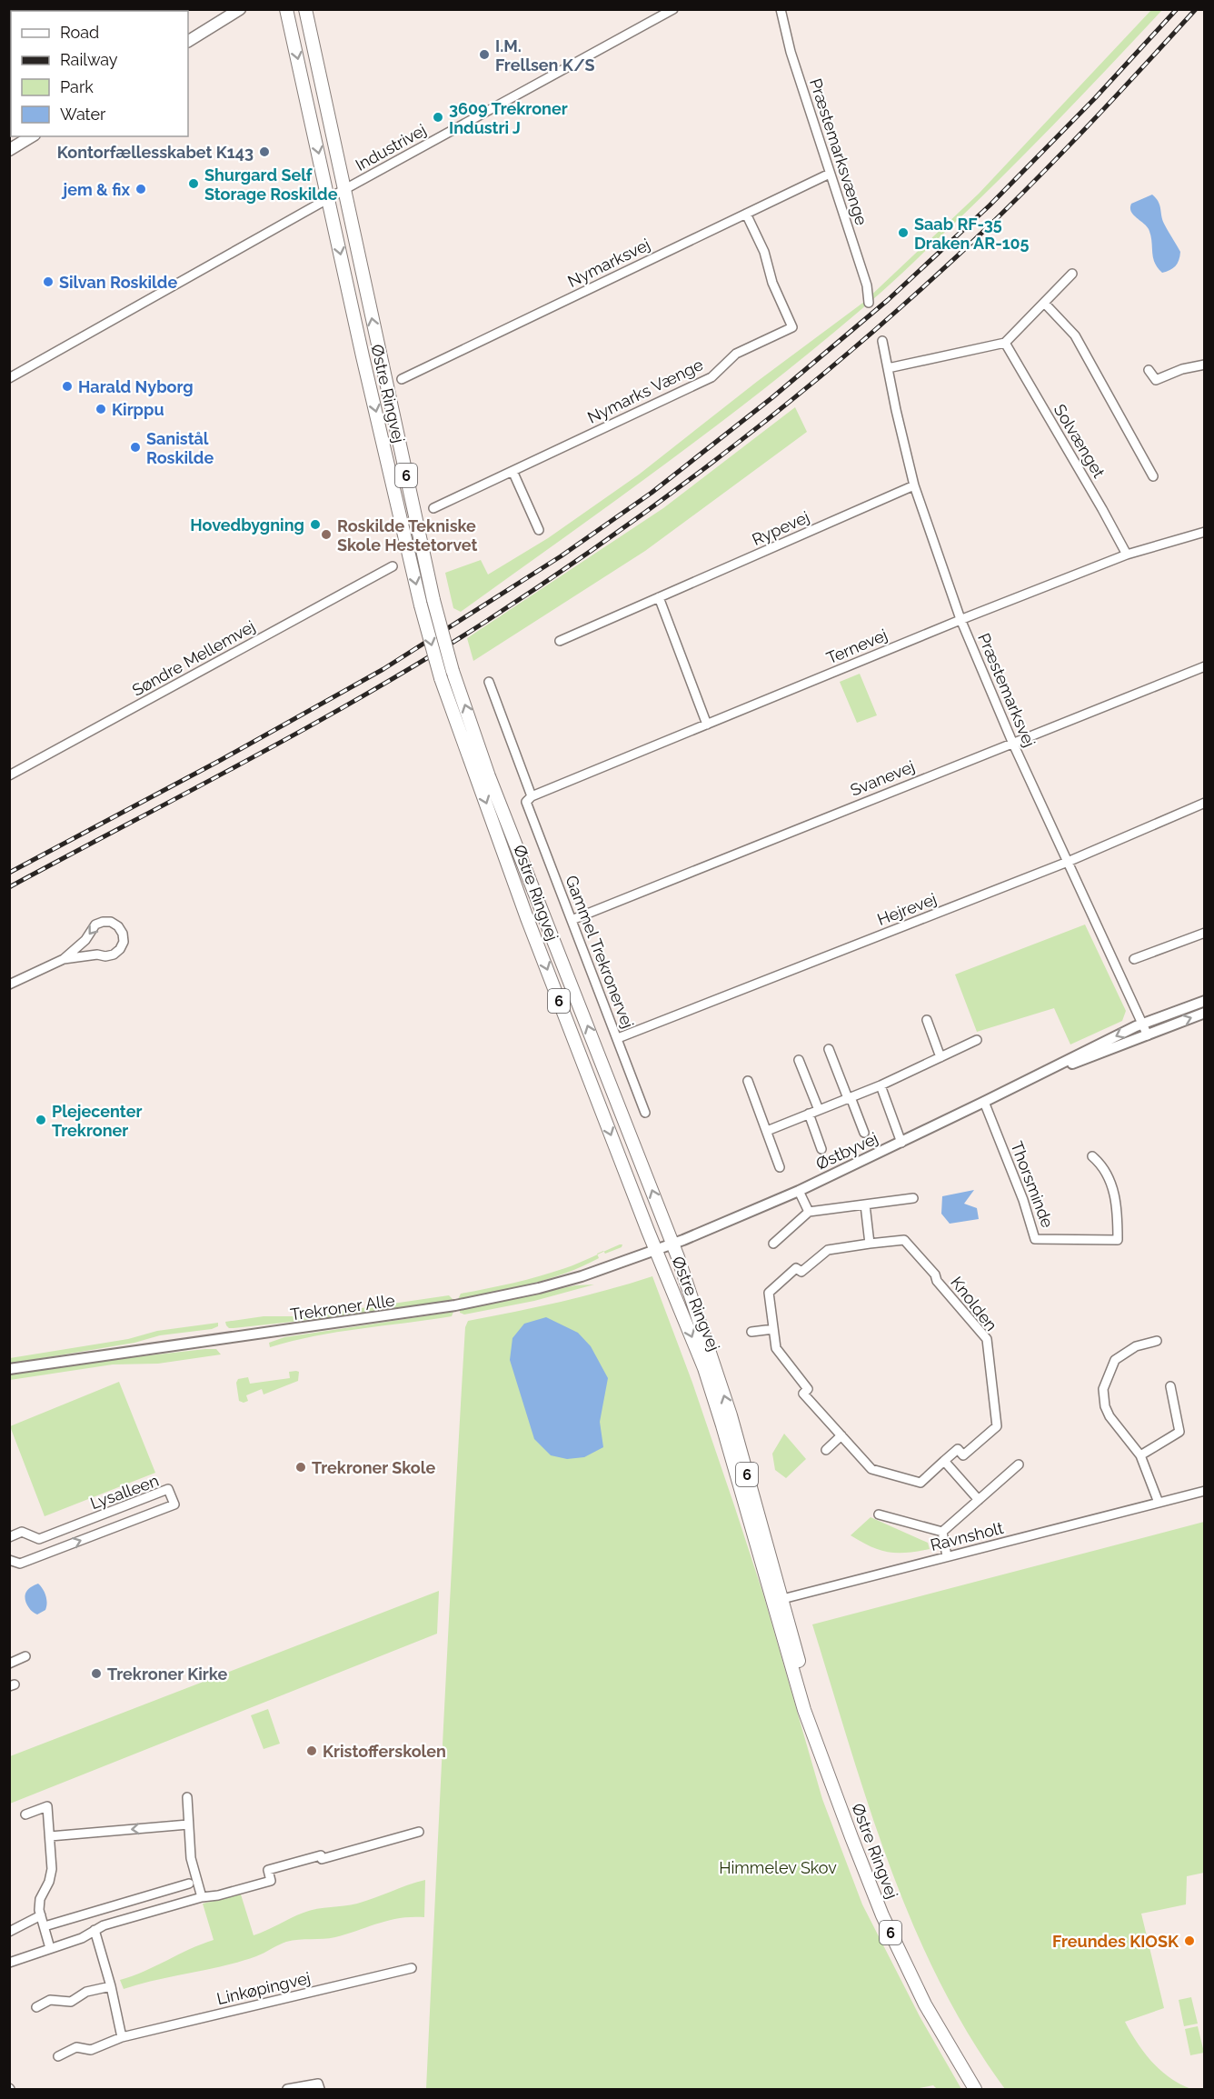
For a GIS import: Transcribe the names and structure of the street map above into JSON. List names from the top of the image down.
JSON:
{
  "streets": {
    "main road": ["Østre Ringvej", "6"],
    "street": [
      "Industrivej",
      "Præstemarksvænge",
      "Nymarksvej",
      "Nymarks Vænge",
      "Solvænget",
      "Rypevej",
      "Ternevej",
      "Søndre Mellemvej",
      "Præstemarksvej",
      "Svanevej",
      "Hejrevej",
      "Gammel Trekronervej",
      "Østbyvej",
      "Thorsminde",
      "Knolden",
      "Trekroner Alle",
      "Lysalleen",
      "Ravnsholt",
      "Linkøpingvej"
    ]
  },
  "crossings": [
    ["Industrivej", "Østre Ringvej"],
    ["Præstemarksvænge", "Nymarksvej"],
    ["Nymarksvej", "Nymarks Vænge"],
    ["Østre Ringvej", "Østbyvej"],
    ["Østre Ringvej", "Trekroner Alle"],
    ["Østre Ringvej", "Ravnsholt"],
    ["Solvænget", "Ternevej"],
    ["Rypevej", "Præstemarksvej"],
    ["Ternevej", "Præstemarksvej"],
    ["Ternevej", "Gammel Trekronervej"],
    ["Præstemarksvej", "Svanevej"],
    ["Præstemarksvej", "Hejrevej"],
    ["Præstemarksvej", "Østbyvej"],
    ["Svanevej", "Gammel Trekronervej"],
    ["Hejrevej", "Gammel Trekronervej"],
    ["Østbyvej", "Thorsminde"],
    ["Østbyvej", "Trekroner Alle"]
  ],
  "parks": ["Himmelev Skov"],
  "places": [
    "I.M. Frellsen K/S",
    "3609 Trekroner Industri J",
    "Kontorfællesskabet K143",
    "Shurgard Self Storage Roskilde",
    "jem & fix",
    "Saab RF-35 Draken AR-105",
    "Silvan Roskilde",
    "Harald Nyborg",
    "Kirppu",
    "Sanistål Roskilde",
    "Hovedbygning",
    "Roskilde Tekniske Skole Hestetorvet",
    "Plejecenter Trekroner",
    "Trekroner Skole",
    "Trekroner Kirke",
    "Kristofferskolen",
    "Freundes KIOSK"
  ],
  "legend": [
    "Road",
    "Railway",
    "Park",
    "Water"
  ]
}
